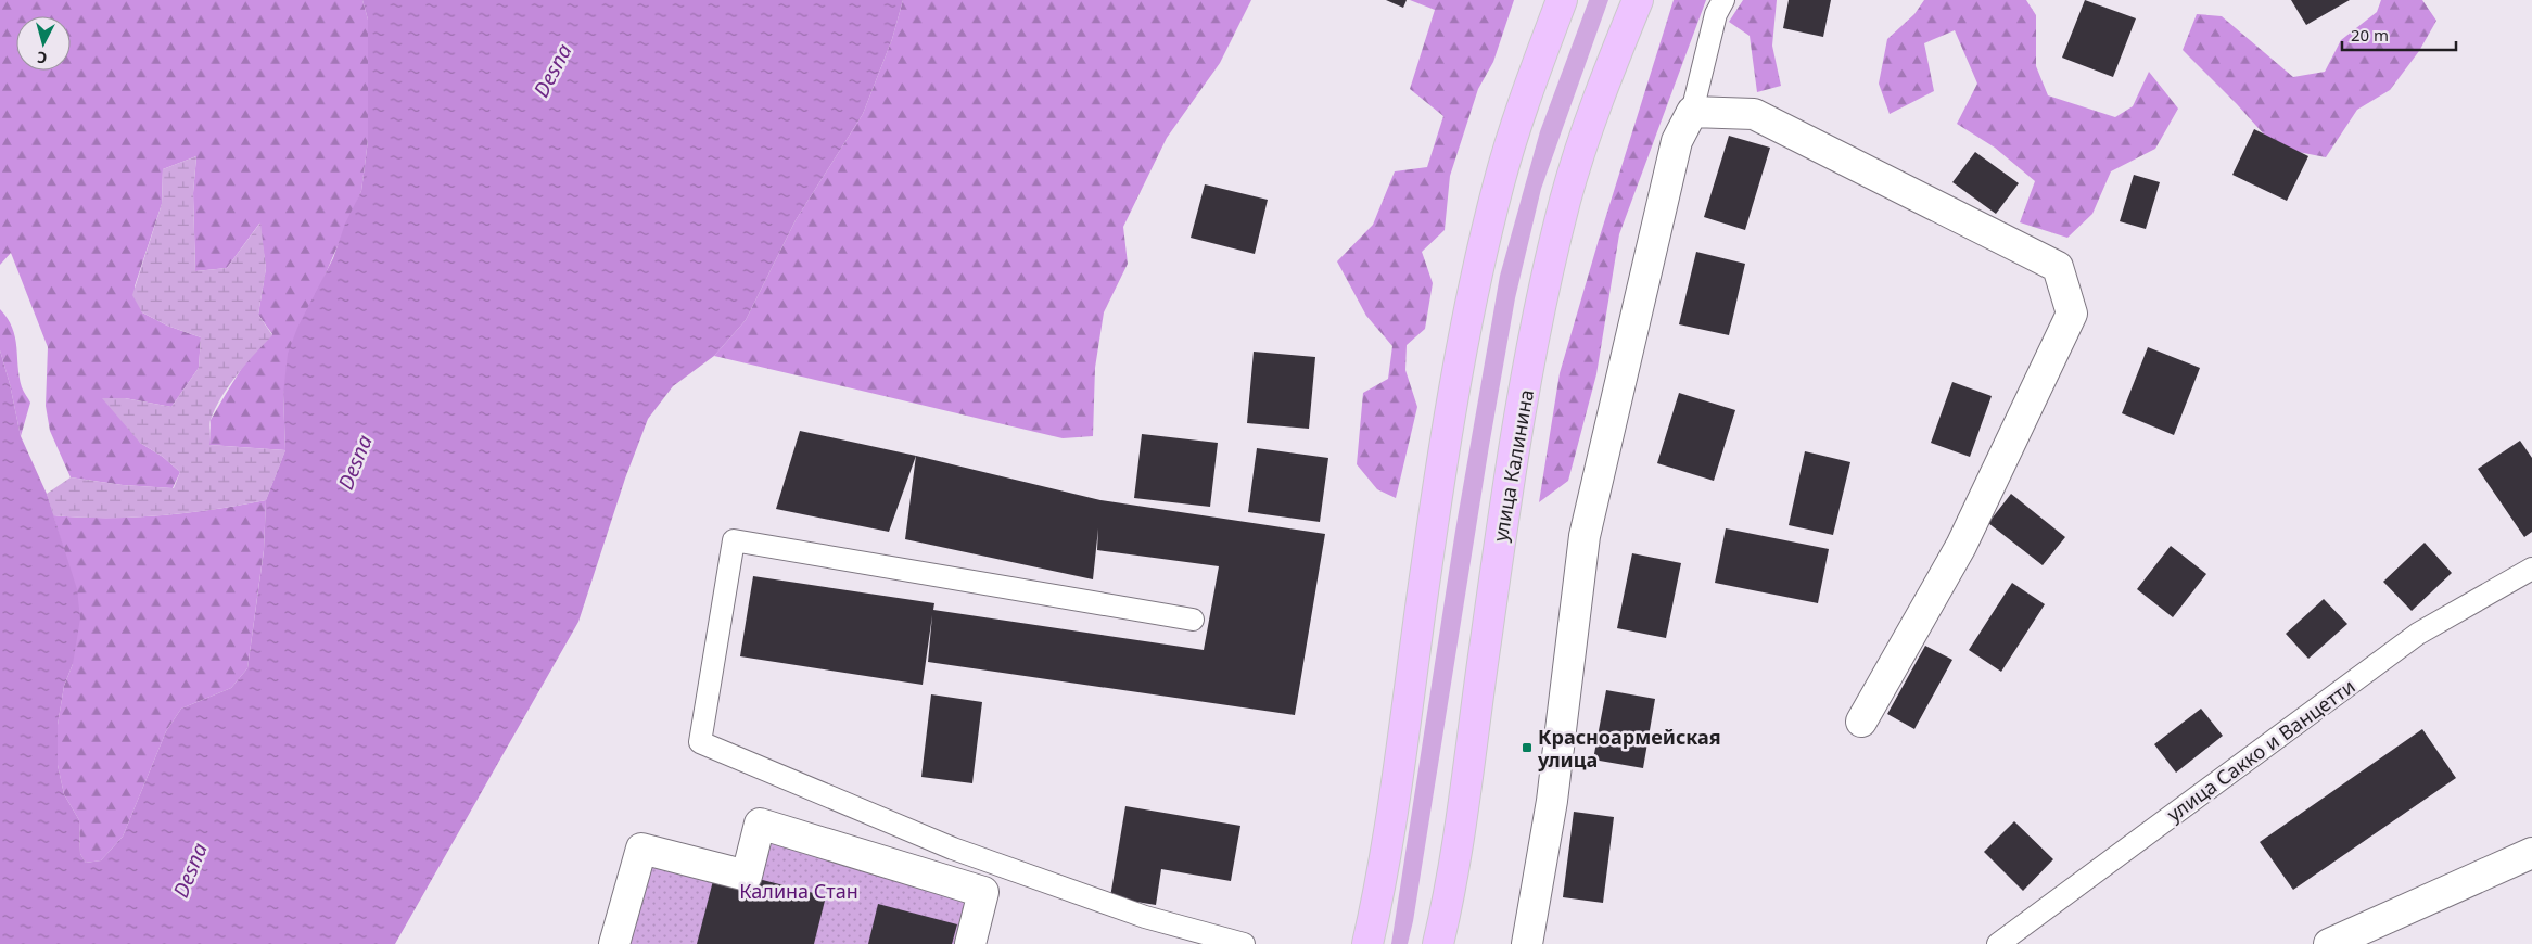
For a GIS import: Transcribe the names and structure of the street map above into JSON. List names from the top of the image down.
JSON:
{
  "streets": {
    "main road": ["улица Калинина"],
    "lane": ["улица Сакко и Ванцетти"]
  },
  "water": ["Desna"],
  "parks": ["Калина Стан"],
  "places": {
    "transit": ["Красноармейская улица"]
  },
  "scale_bar": "20 m",
  "north": "bottom"
}
